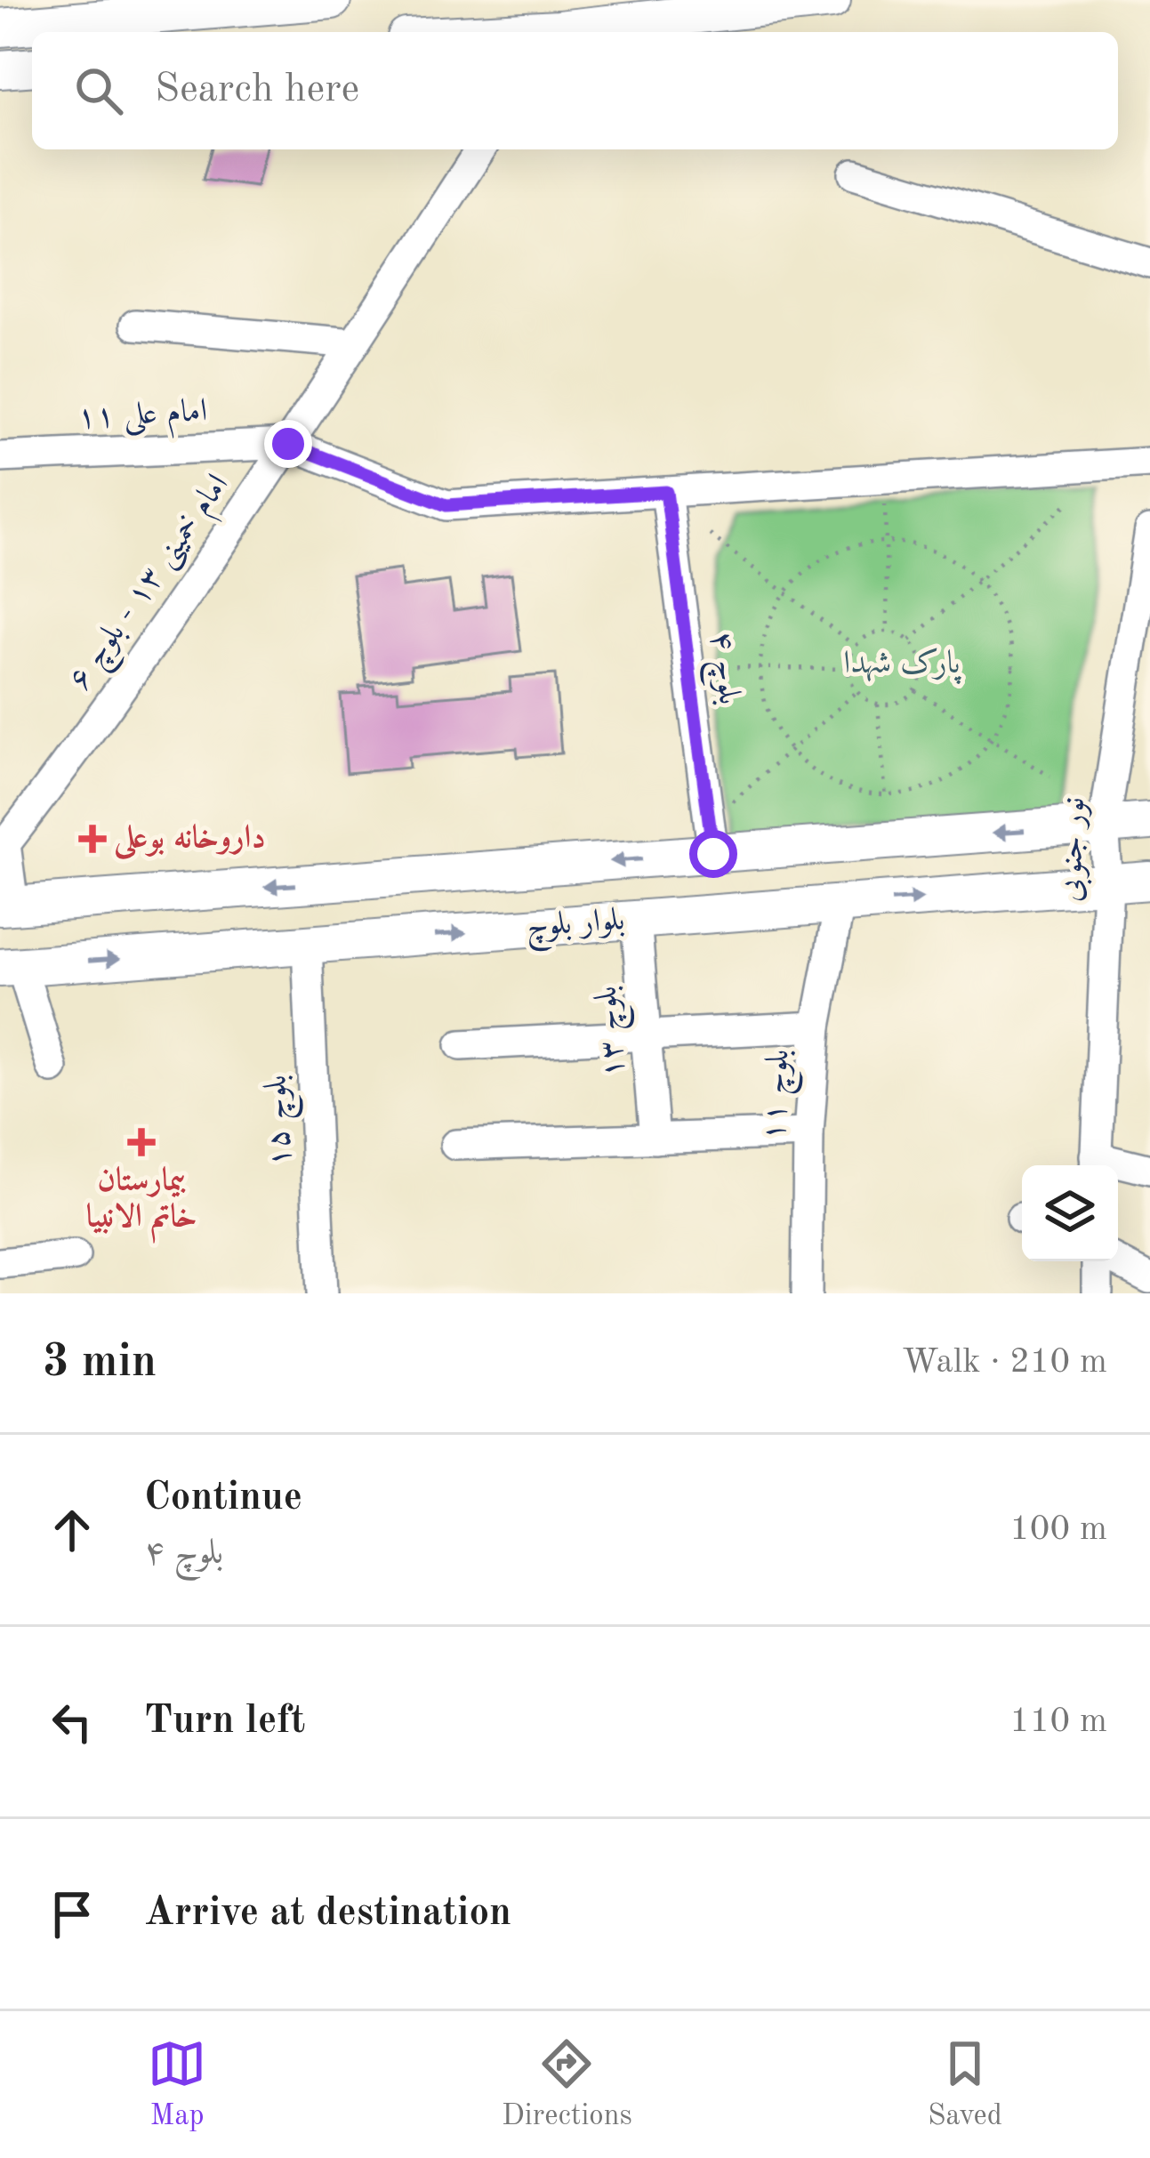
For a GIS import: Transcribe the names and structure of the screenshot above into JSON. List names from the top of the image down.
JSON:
{
  "streets": {
    "main road": ["بلوار بلوچ"],
    "street": [
      "امام علی ۱۱",
      "امام خمینی ۱۳ - بلوچ ۶",
      "بلوچ ۴",
      "نور جنوبی",
      "بلوچ ۱۳",
      "بلوچ ۱۱",
      "بلوچ ۱۵"
    ]
  },
  "crossings": [
    ["امام علی ۱۱", "امام خمینی ۱۳ - بلوچ ۶"],
    ["امام خمینی ۱۳ - بلوچ ۶", "بلوار بلوچ"],
    ["بلوچ ۴", "بلوار بلوچ"],
    ["نور جنوبی", "بلوار بلوچ"],
    ["بلوار بلوچ", "بلوچ ۱۳"],
    ["بلوار بلوچ", "بلوچ ۱۱"],
    ["بلوار بلوچ", "بلوچ ۱۵"]
  ],
  "parks": ["پارک شهدا"],
  "places": {
    "health": ["داروخانه بوعلی", "بیمارستان خاتم الانبیا"]
  },
  "page": {
    "search": "Search here",
    "heading": ["3 min", "Walk · 210 m"],
    "list": [
      ["Continue", "بلوچ ۴", "100 m"],
      ["Turn left", "110 m"],
      "Arrive at destination"
    ],
    "nav": ["Map", "Directions", "Saved"]
  }
}
